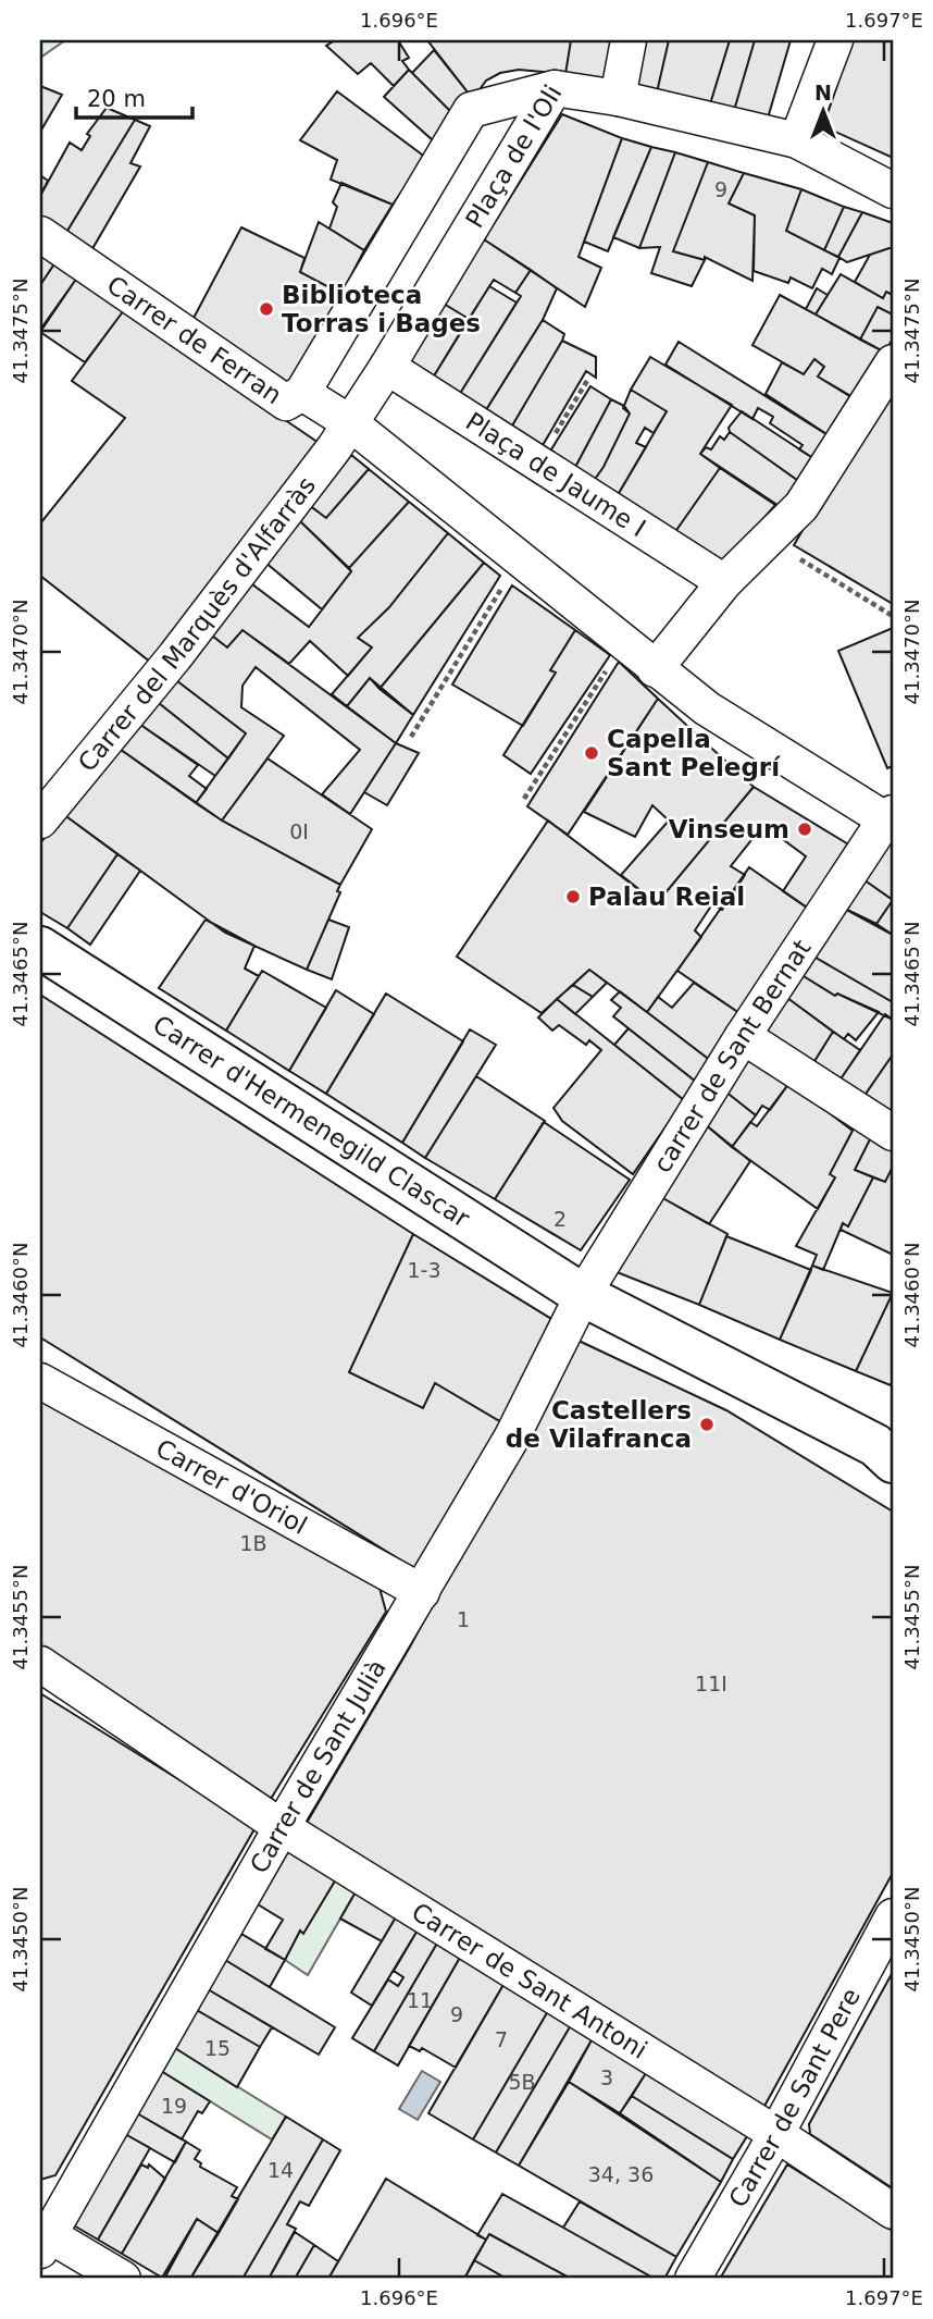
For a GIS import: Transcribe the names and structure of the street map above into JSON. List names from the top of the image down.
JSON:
{
  "streets": {
    "street": [
      "Plaça de l'Oli",
      "Carrer de Ferran",
      "Plaça de Jaume I",
      "Carrer del Marquès d'Alfarràs",
      "carrer de Sant Bernat",
      "Carrer d'Hermenegild Clascar",
      "Carrer d'Oriol",
      "Carrer de Sant Julià",
      "Carrer de Sant Antoni",
      "Carrer de Sant Pere"
    ]
  },
  "crossings": [
    ["Plaça de l'Oli", "Carrer de Ferran"],
    ["Plaça de l'Oli", "Plaça de Jaume I"],
    ["Plaça de l'Oli", "Carrer del Marquès d'Alfarràs"],
    ["Carrer de Ferran", "Carrer del Marquès d'Alfarràs"],
    ["carrer de Sant Bernat", "Carrer d'Hermenegild Clascar"],
    ["carrer de Sant Bernat", "Carrer de Sant Julià"],
    ["Carrer d'Hermenegild Clascar", "Carrer de Sant Julià"],
    ["Carrer d'Oriol", "Carrer de Sant Julià"],
    ["Carrer de Sant Julià", "Carrer de Sant Antoni"],
    ["Carrer de Sant Antoni", "Carrer de Sant Pere"]
  ],
  "places": [
    "Biblioteca Torras i Bages",
    "Capella Sant Pelegrí",
    "Vinseum",
    "Palau Reial",
    "Castellers de Vilafranca"
  ],
  "house_numbers": [
    "9",
    "0I",
    "2",
    "1-3",
    "1B",
    "1",
    "11I",
    "11",
    "9",
    "7",
    "15",
    "3",
    "5B",
    "19",
    "14",
    "34, 36"
  ],
  "scale_bar": "20 m",
  "north": "top",
  "coordinates": [
    "1.696°E",
    "1.697°E",
    "41.3475°N",
    "41.3470°N",
    "41.3465°N",
    "41.3460°N",
    "41.3455°N",
    "41.3450°N"
  ]
}
